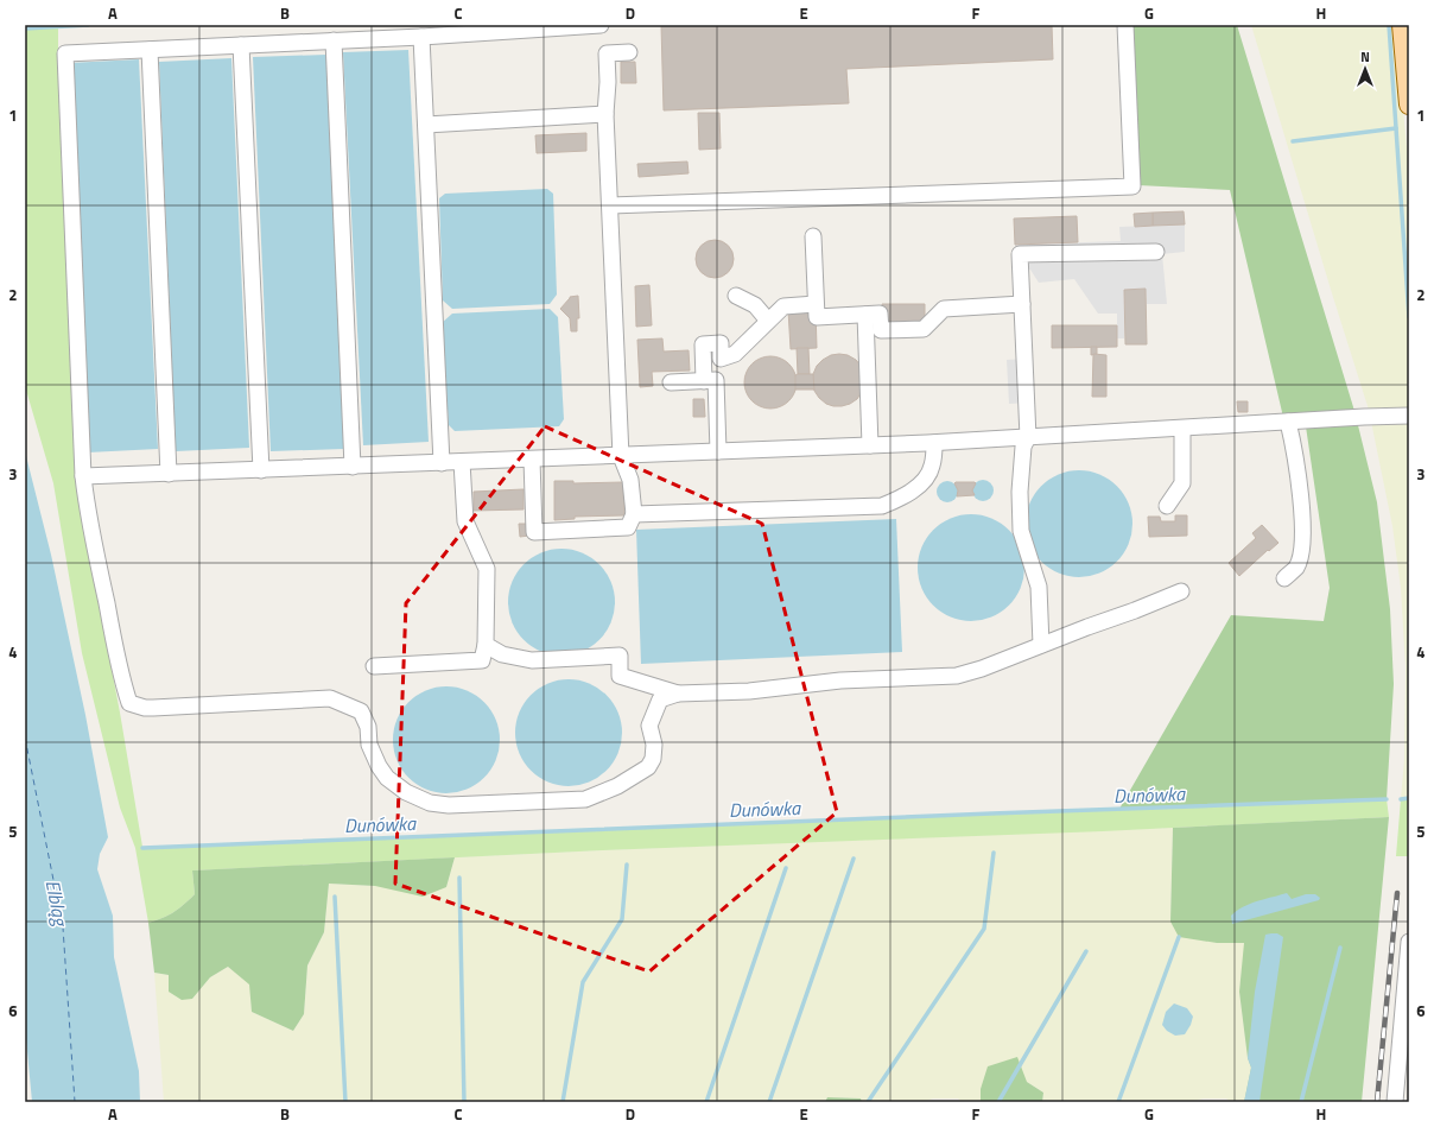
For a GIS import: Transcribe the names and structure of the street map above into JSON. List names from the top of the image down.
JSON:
{
  "water": ["Dunówka", "Elbląg"],
  "north": "top",
  "grid": {
    "columns": [
      "A",
      "B",
      "C",
      "D",
      "E",
      "F",
      "G",
      "H"
    ],
    "rows": [
      "1",
      "2",
      "3",
      "4",
      "5",
      "6"
    ]
  }
}
